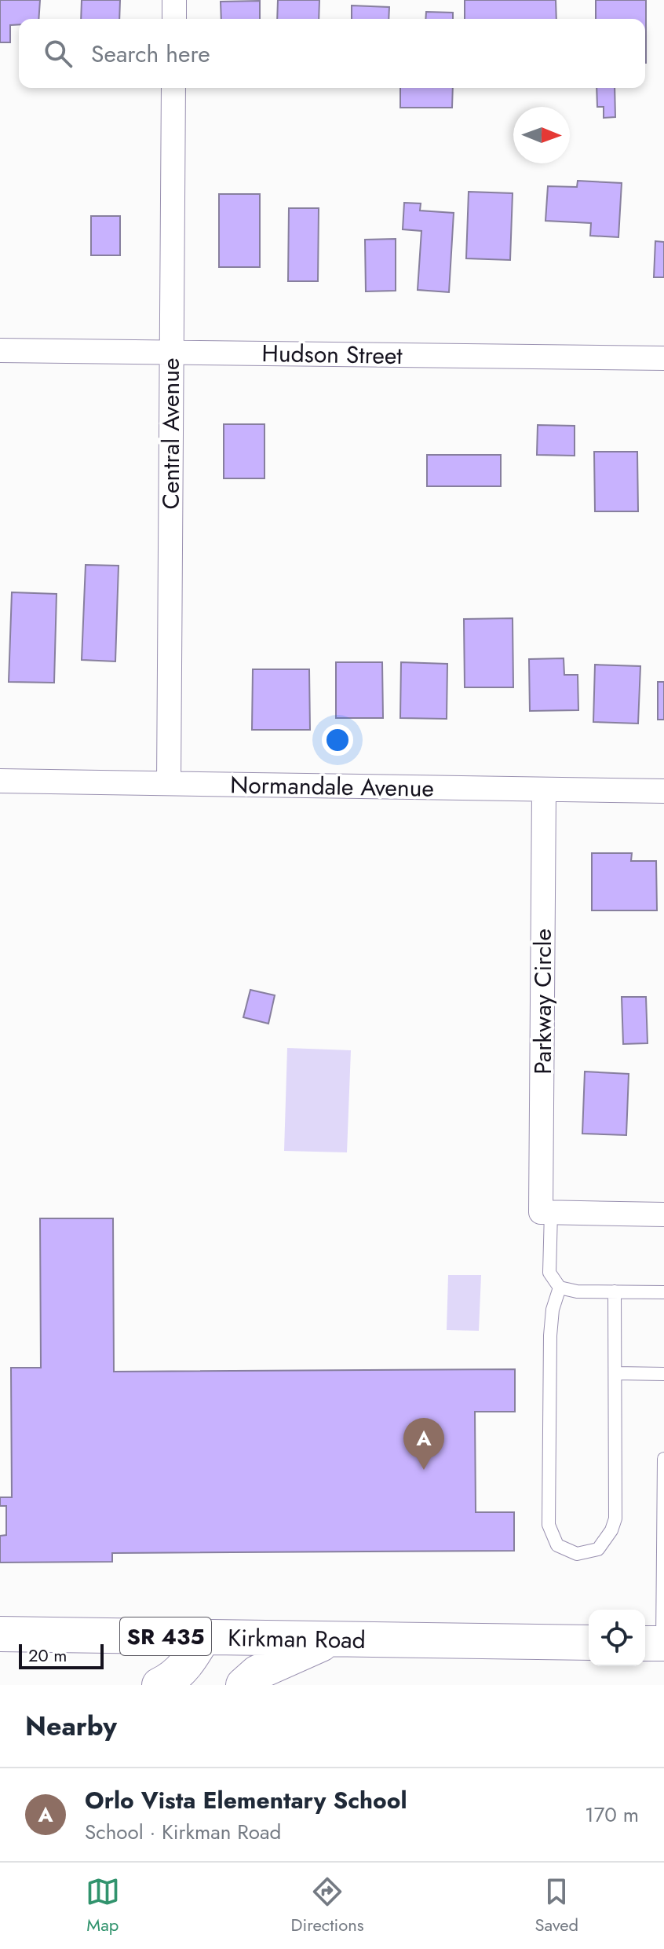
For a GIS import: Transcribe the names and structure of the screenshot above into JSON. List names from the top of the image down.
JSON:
{
  "streets": {
    "main road": ["SR 435", "Kirkman Road"],
    "street": [
      "Hudson Street",
      "Central Avenue",
      "Normandale Avenue",
      "Parkway Circle"
    ]
  },
  "crossings": [
    ["Hudson Street", "Central Avenue"],
    ["Central Avenue", "Normandale Avenue"],
    ["Normandale Avenue", "Parkway Circle"]
  ],
  "scale_bar": "20 m",
  "north": "right",
  "page": {
    "search": "Search here",
    "pins": "A",
    "scale": "20 m",
    "heading": "Nearby",
    "list": [
      {
        "mark": "A",
        "name": "Orlo Vista Elementary School",
        "note": "School · Kirkman Road",
        "value": "170 m"
      }
    ],
    "nav": ["Map", "Directions", "Saved"]
  }
}
